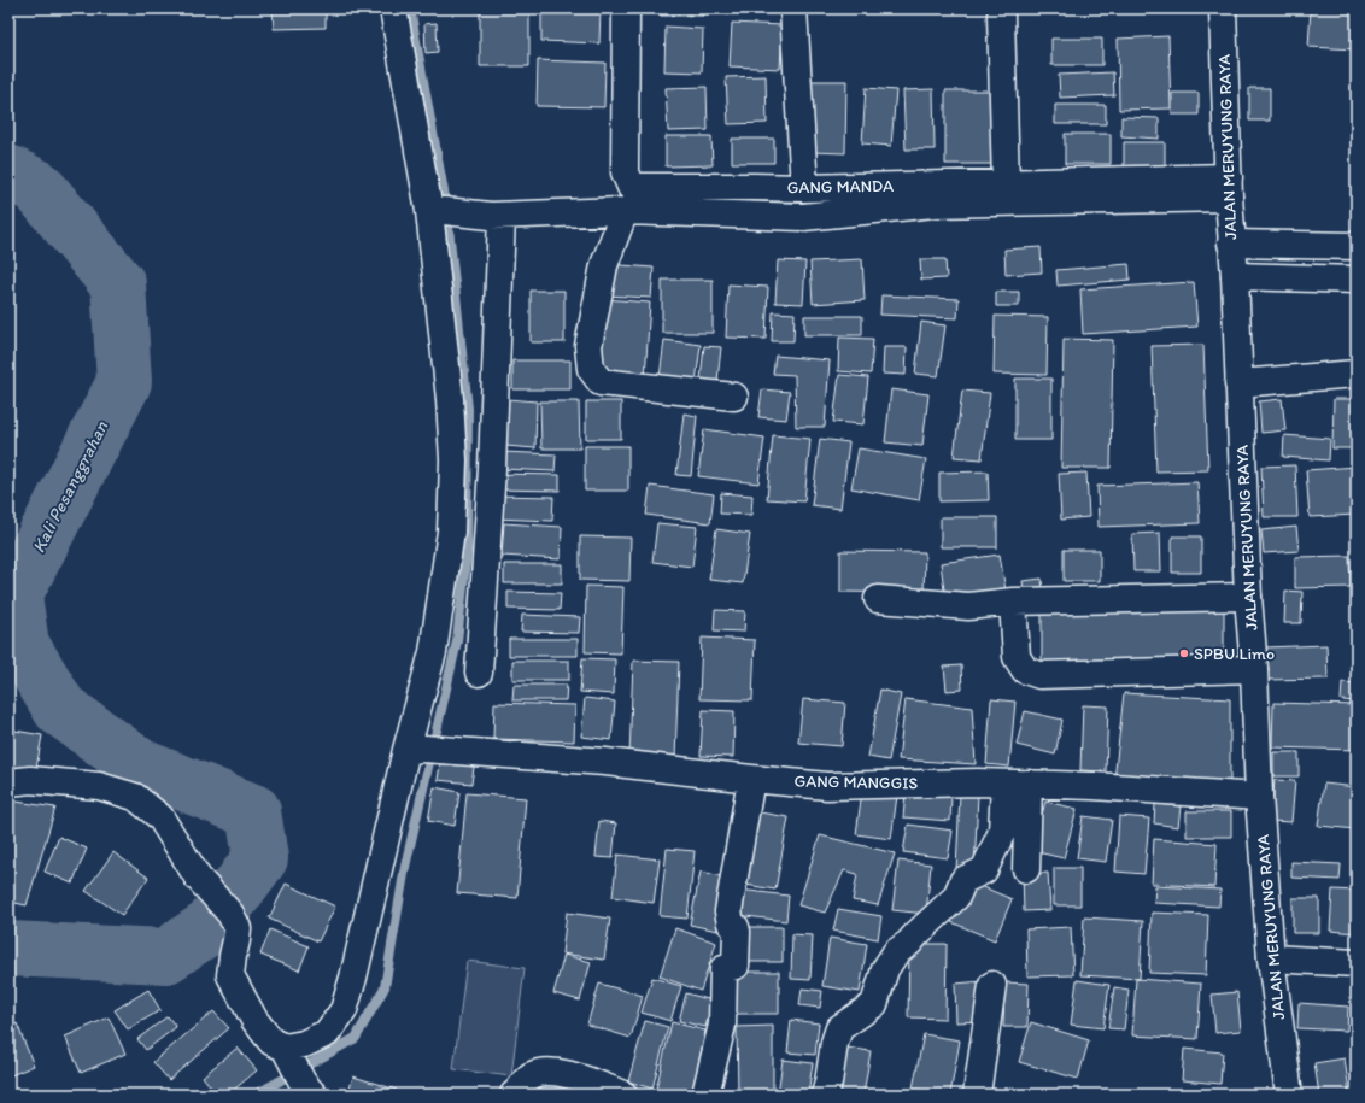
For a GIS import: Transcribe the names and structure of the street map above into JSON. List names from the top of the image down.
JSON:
{
  "streets": {
    "street": ["JALAN MERUYUNG RAYA", "GANG MANDA", "GANG MANGGIS"]
  },
  "crossings": [
    ["JALAN MERUYUNG RAYA", "GANG MANDA"],
    ["JALAN MERUYUNG RAYA", "GANG MANGGIS"]
  ],
  "water": ["Kali Pesanggrahan"],
  "places": ["SPBU Limo"]
}
